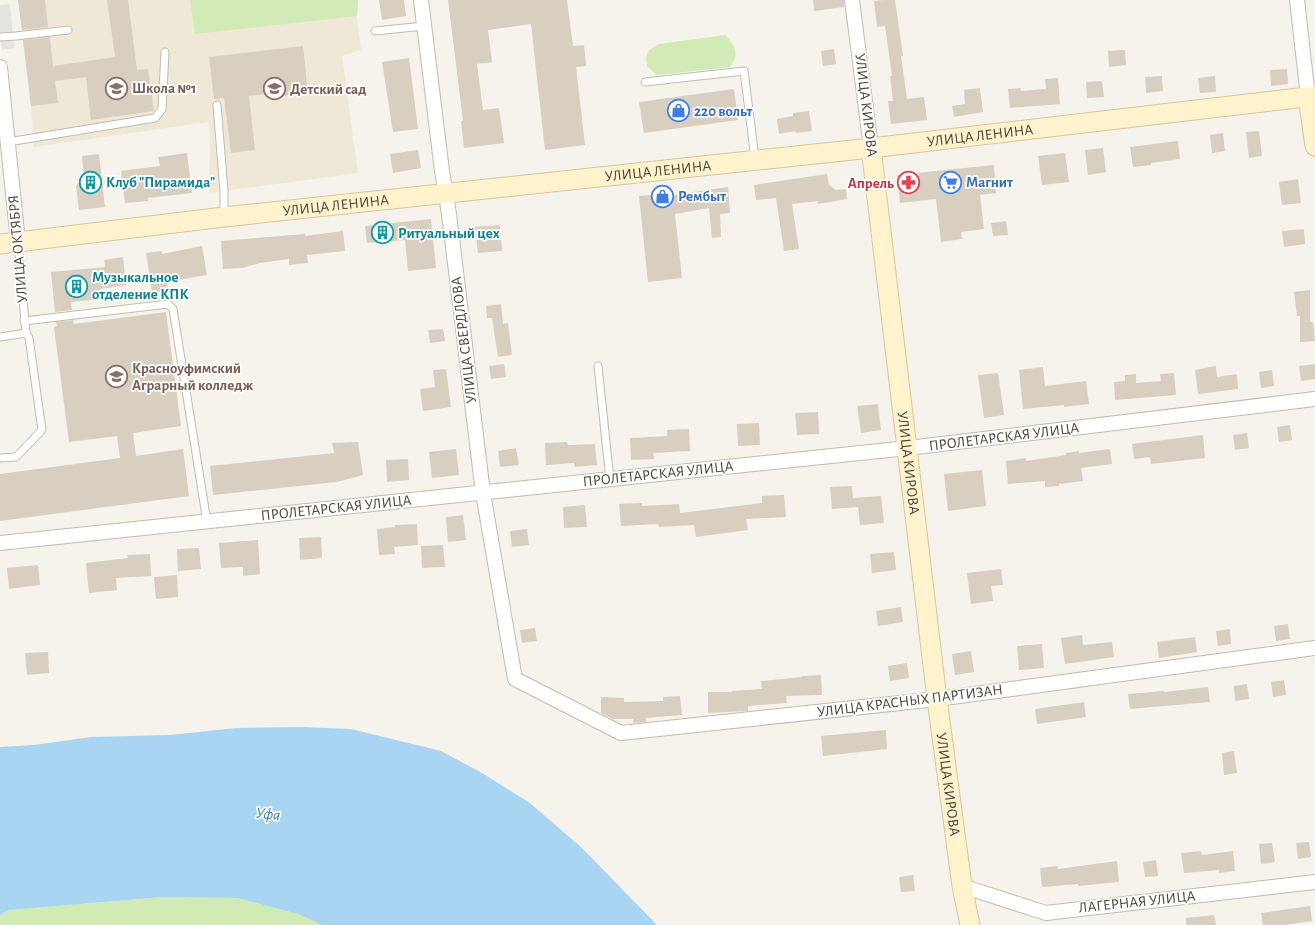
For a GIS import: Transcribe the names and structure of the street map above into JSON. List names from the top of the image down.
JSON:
{
  "streets": {
    "main road": ["УЛИЦА КИРОВА", "УЛИЦА ЛЕНИНА"],
    "street": [
      "УЛИЦА ОКТЯБРЯ",
      "УЛИЦА СВЕРДЛОВА",
      "ПРОЛЕТАРСКАЯ УЛИЦА",
      "УЛИЦА КРАСНЫХ ПАРТИЗАН",
      "ЛАГЕРНАЯ УЛИЦА"
    ]
  },
  "crossings": [
    ["УЛИЦА КИРОВА", "УЛИЦА ЛЕНИНА"],
    ["УЛИЦА КИРОВА", "ПРОЛЕТАРСКАЯ УЛИЦА"],
    ["УЛИЦА КИРОВА", "УЛИЦА КРАСНЫХ ПАРТИЗАН"],
    ["УЛИЦА КИРОВА", "ЛАГЕРНАЯ УЛИЦА"],
    ["УЛИЦА ЛЕНИНА", "УЛИЦА ОКТЯБРЯ"],
    ["УЛИЦА ЛЕНИНА", "УЛИЦА СВЕРДЛОВА"],
    ["УЛИЦА СВЕРДЛОВА", "ПРОЛЕТАРСКАЯ УЛИЦА"],
    ["УЛИЦА СВЕРДЛОВА", "УЛИЦА КРАСНЫХ ПАРТИЗАН"]
  ],
  "water": ["Уфа"],
  "places": {
    "school or university": ["Школа №1", "Детский сад", "Красноуфимский Аграрный колледж"],
    "shop": ["220 вольт", "Рембыт"],
    "building": ["Клуб \"Пирамида\"", "Ритуальный цех", "Музыкальное отделение КПК"],
    "supermarket": ["Магнит"],
    "pharmacy": ["Апрель"]
  }
}
